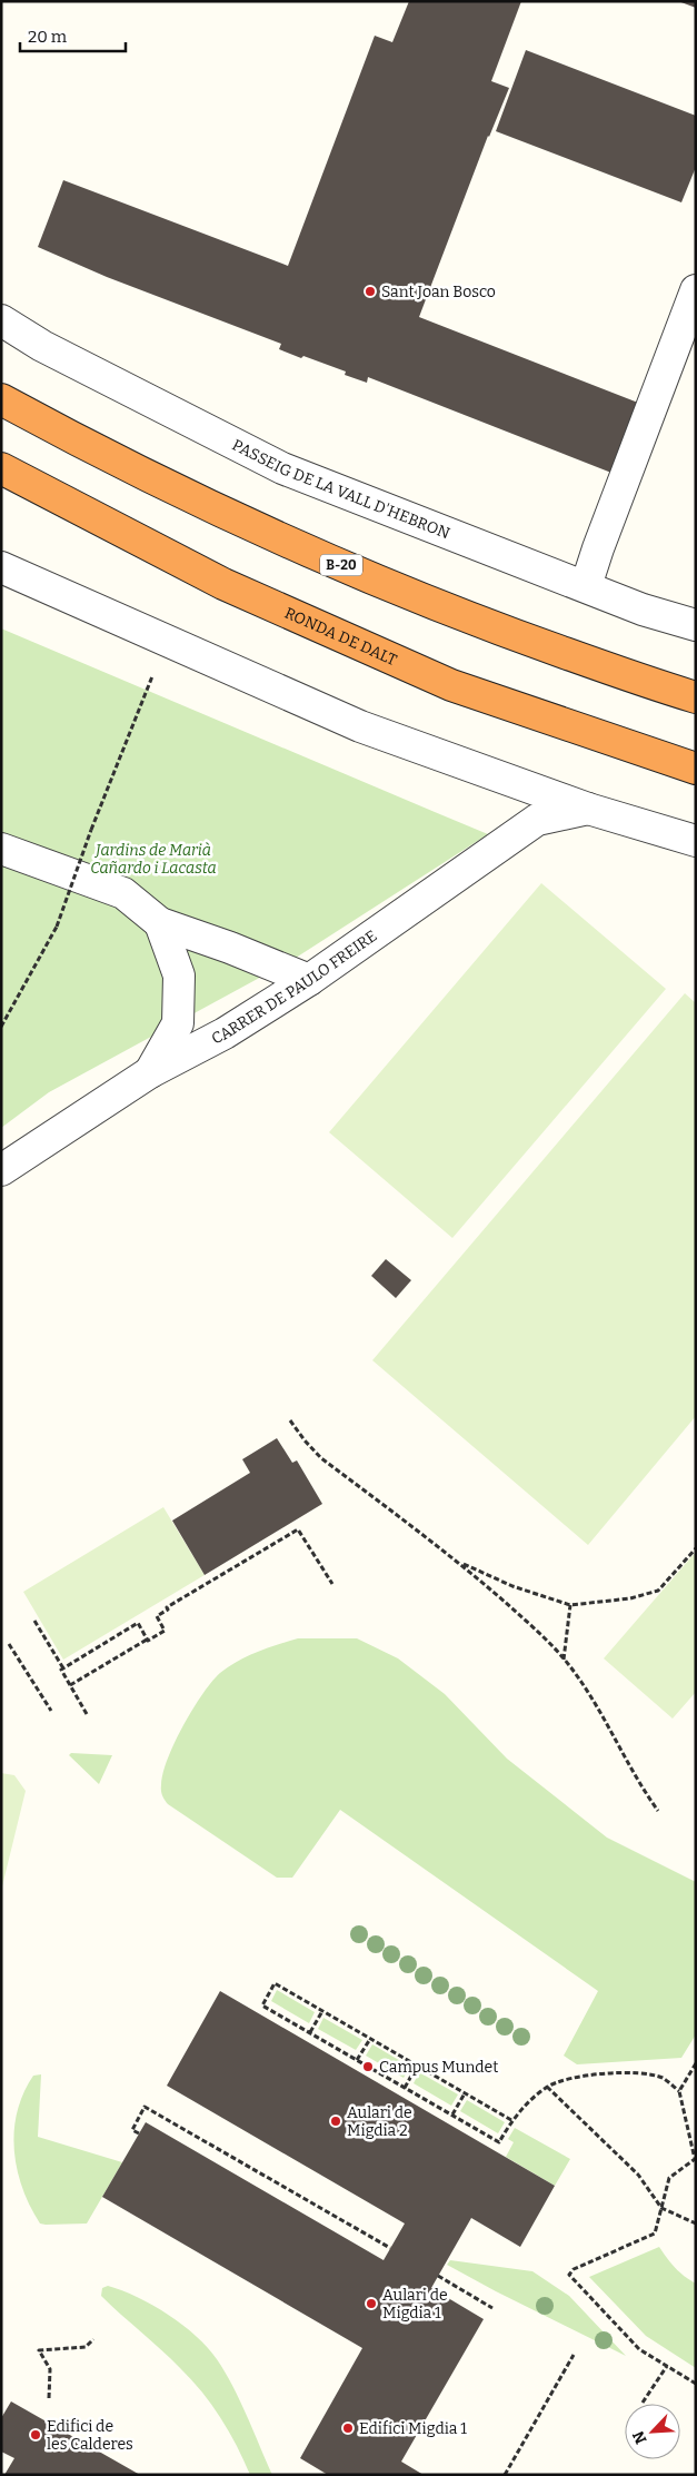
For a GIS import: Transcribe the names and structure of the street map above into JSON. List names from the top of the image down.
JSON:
{
  "streets": {
    "highway": ["B-20", "RONDA DE DALT"],
    "street": ["PASSEIG DE LA VALL D'HEBRON", "CARRER DE PAULO FREIRE"]
  },
  "parks": ["Jardins de Marià Cañardo i Lacasta"],
  "places": [
    "Sant Joan Bosco",
    "Campus Mundet",
    "Aulari de Migdia 2",
    "Aulari de Migdia 1",
    "Edifici Migdia 1",
    "Edifici de les Calderes"
  ],
  "scale_bar": "20 m",
  "north": "bottom left"
}
